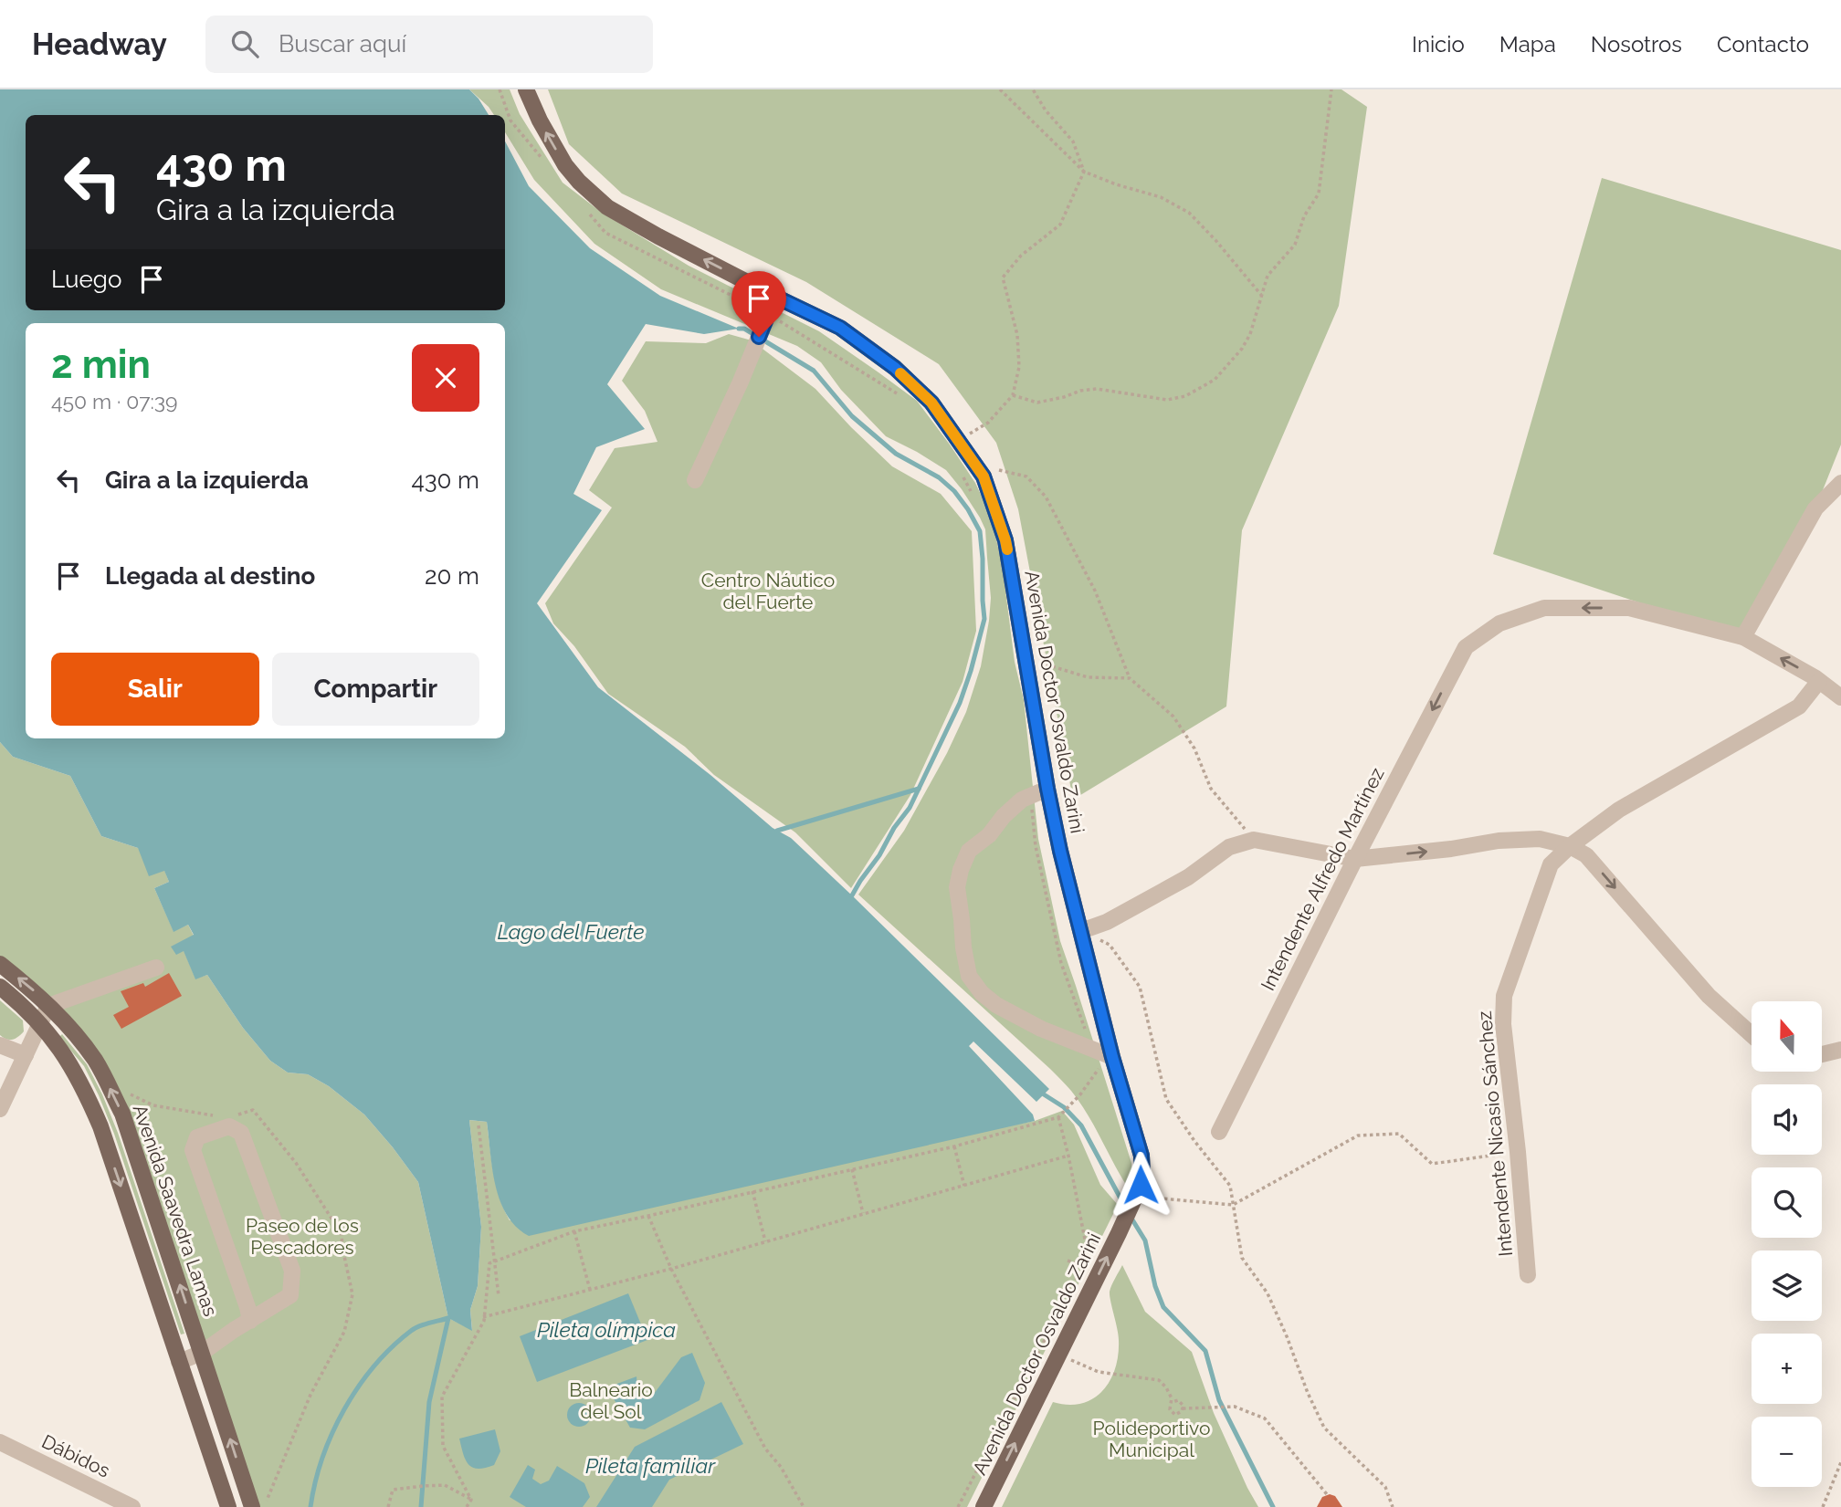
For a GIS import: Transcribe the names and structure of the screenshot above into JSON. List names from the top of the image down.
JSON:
{
  "streets": {
    "main road": ["Avenida Doctor Osvaldo Zarini", "Avenida Saavedra Lamas"],
    "street": ["Intendente Alfredo Martínez", "Intendente Nicasio Sánchez", "Dábidos"]
  },
  "one_way": ["Intendente Alfredo Martínez"],
  "water": ["Lago del Fuerte", "Pileta olímpica", "Pileta familiar"],
  "parks": [
    "Centro Náutico del Fuerte",
    "Paseo de los Pescadores",
    "Balneario del Sol",
    "Polideportivo Municipal"
  ],
  "north": "top",
  "page": {
    "header": "Headway",
    "search": "Buscar aquí",
    "nav": [
      "Inicio",
      "Mapa",
      "Nosotros",
      "Contacto"
    ],
    "turn": ["430 m", "Gira a la izquierda"],
    "then": "Luego",
    "heading": ["2 min", "450 m · 07:39"],
    "list": [
      {
        "name": "Gira a la izquierda",
        "value": "430 m"
      },
      {
        "name": "Llegada al destino",
        "value": "20 m"
      }
    ],
    "buttons": ["Salir", "Compartir"],
    "map_buttons": ["+", "−"]
  }
}
